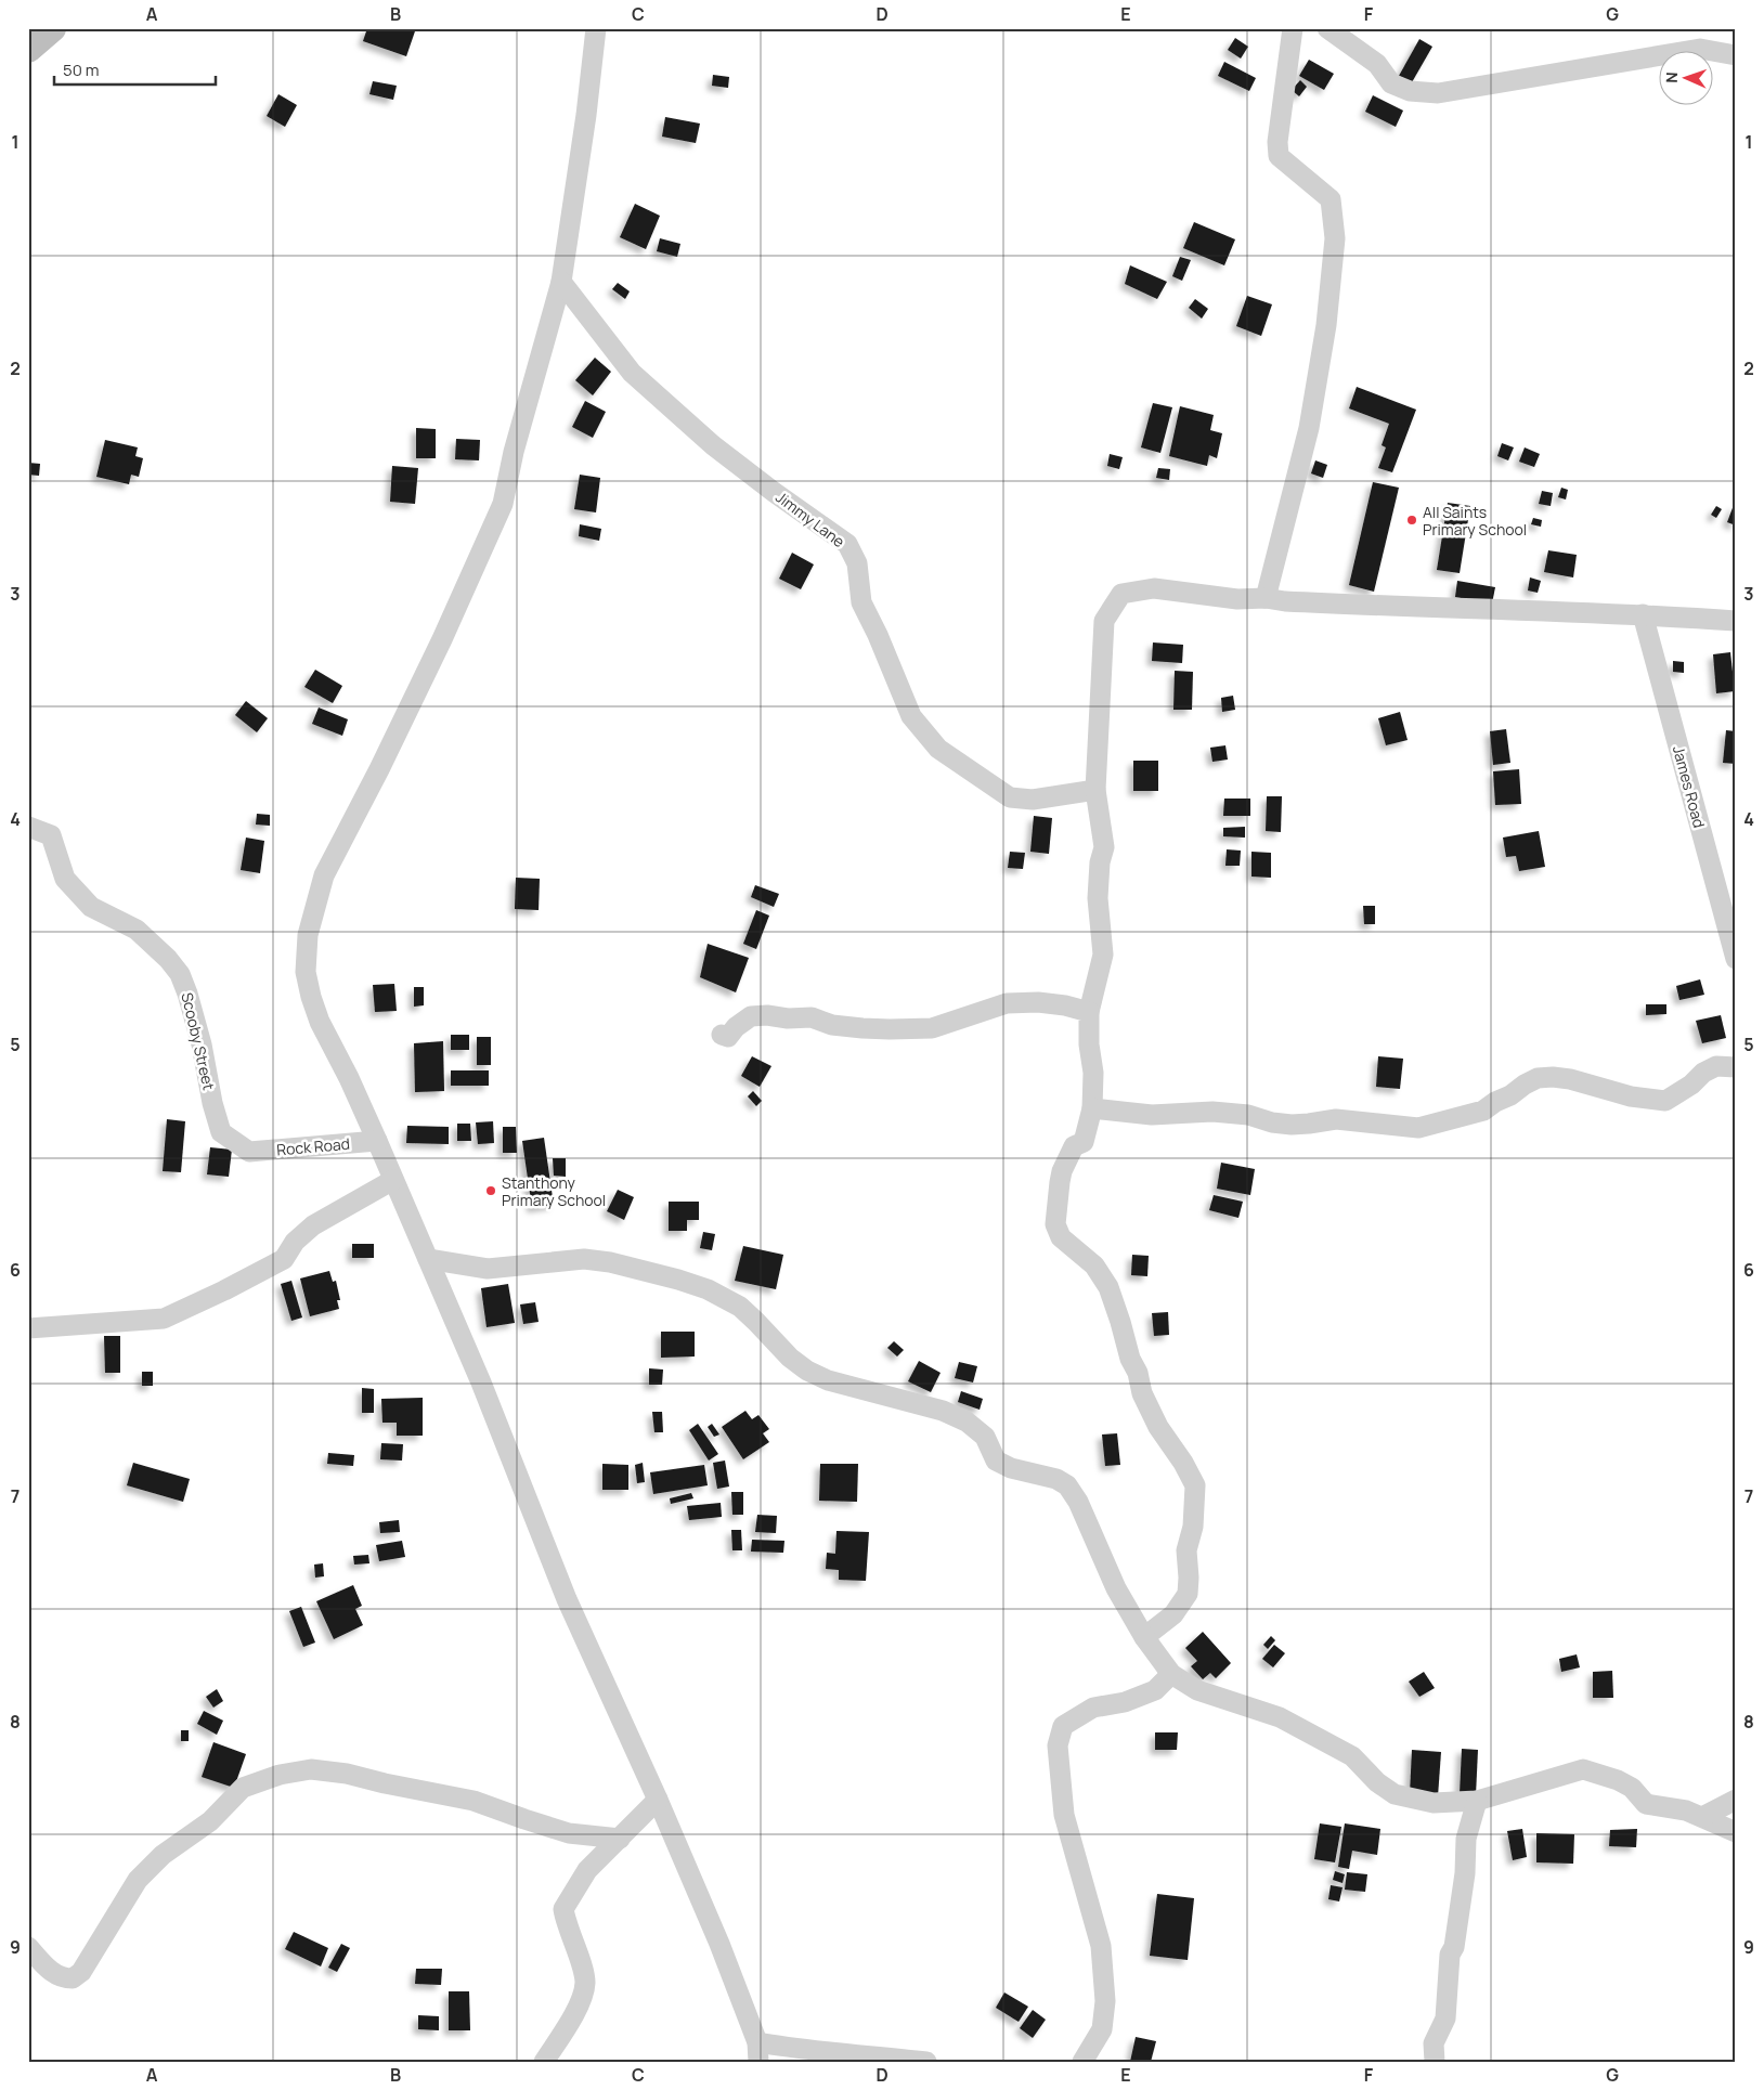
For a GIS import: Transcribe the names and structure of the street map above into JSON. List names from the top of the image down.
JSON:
{
  "streets": {
    "street": [
      "Jimmy Lane",
      "James Road",
      "Scooby Street",
      "Rock Road"
    ]
  },
  "crossings": [
    ["Scooby Street", "Rock Road"]
  ],
  "places": ["All Saints Primary School", "Stanthony Primary School"],
  "scale_bar": "50 m",
  "north": "left",
  "grid": {
    "columns": [
      "A",
      "B",
      "C",
      "D",
      "E",
      "F",
      "G"
    ],
    "rows": [
      "1",
      "2",
      "3",
      "4",
      "5",
      "6",
      "7",
      "8",
      "9"
    ]
  }
}
